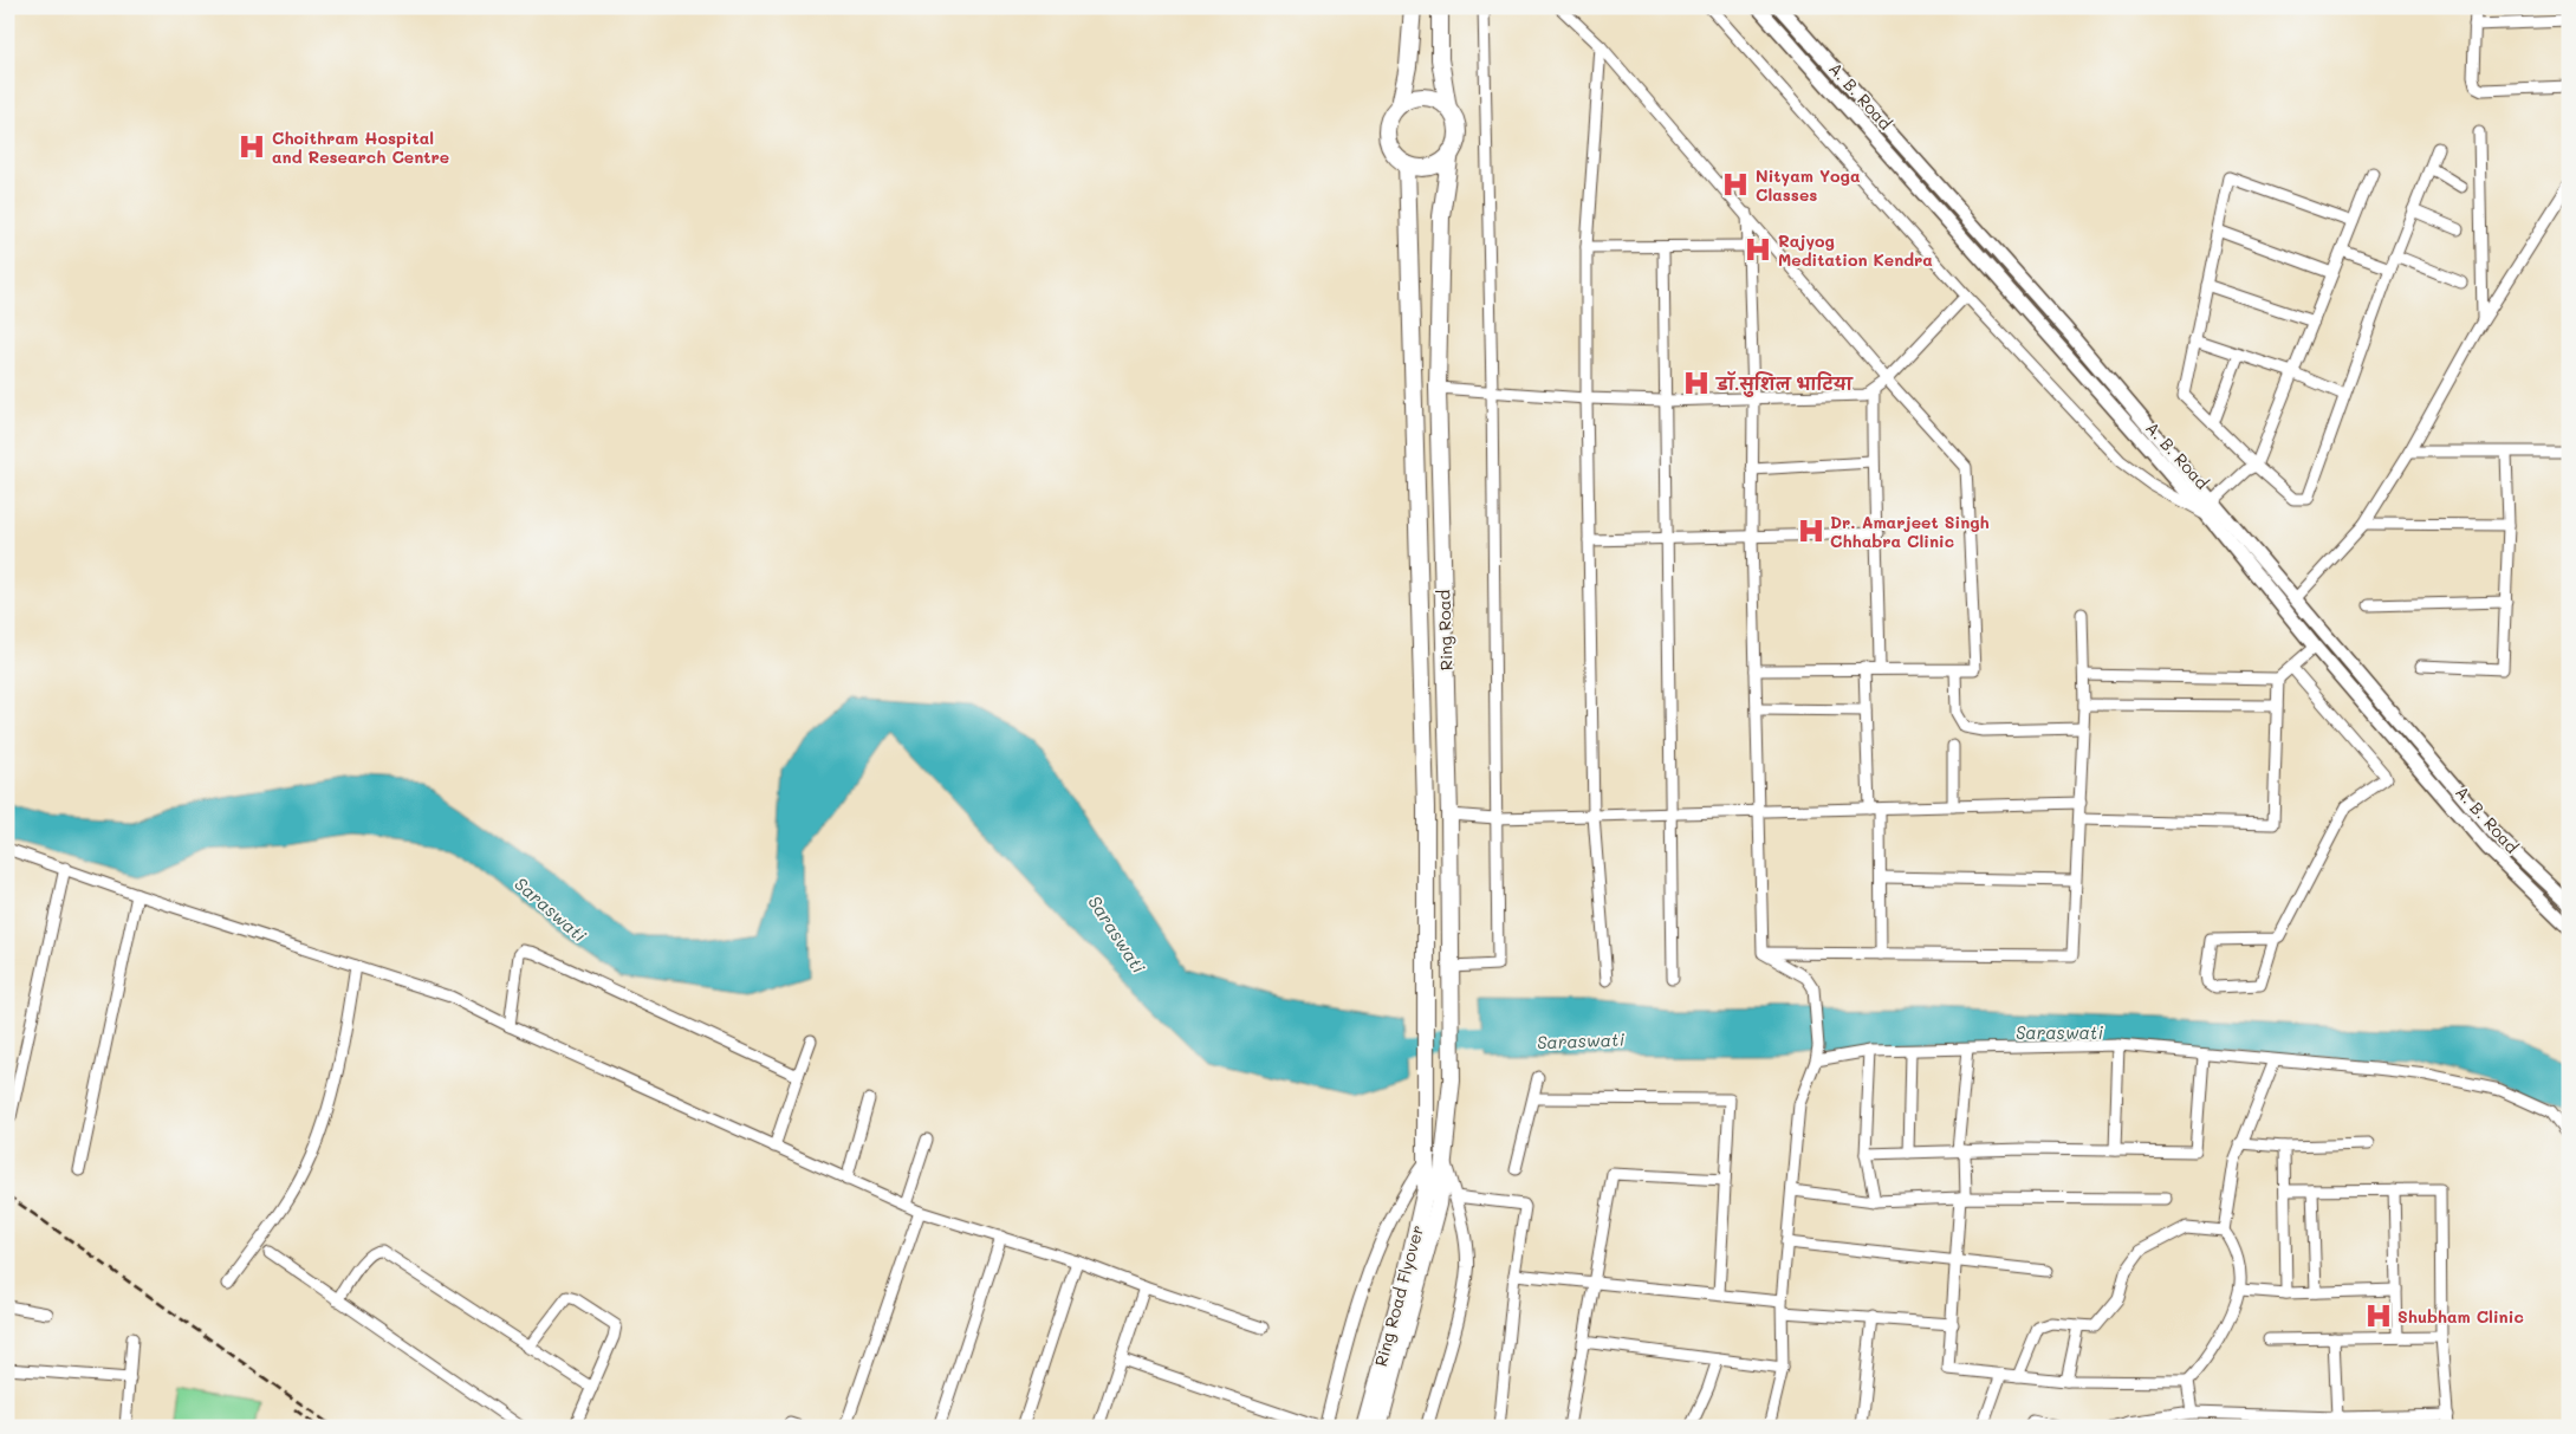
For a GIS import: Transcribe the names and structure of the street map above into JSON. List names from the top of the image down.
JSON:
{
  "streets": {
    "highway": ["Ring Road", "Ring Road Flyover"],
    "main road": ["A. B. Road"]
  },
  "crossings": [
    ["Ring Road", "Ring Road Flyover"]
  ],
  "water": ["Saraswati"],
  "places": {
    "hospital": [
      "Choithram Hospital and Research Centre",
      "Nityam Yoga Classes",
      "Rajyog Meditation Kendra",
      "डॉ.सुशिल भाटिया",
      "Dr. Amarjeet Singh Chhabra Clinic",
      "Shubham Clinic"
    ]
  }
}
